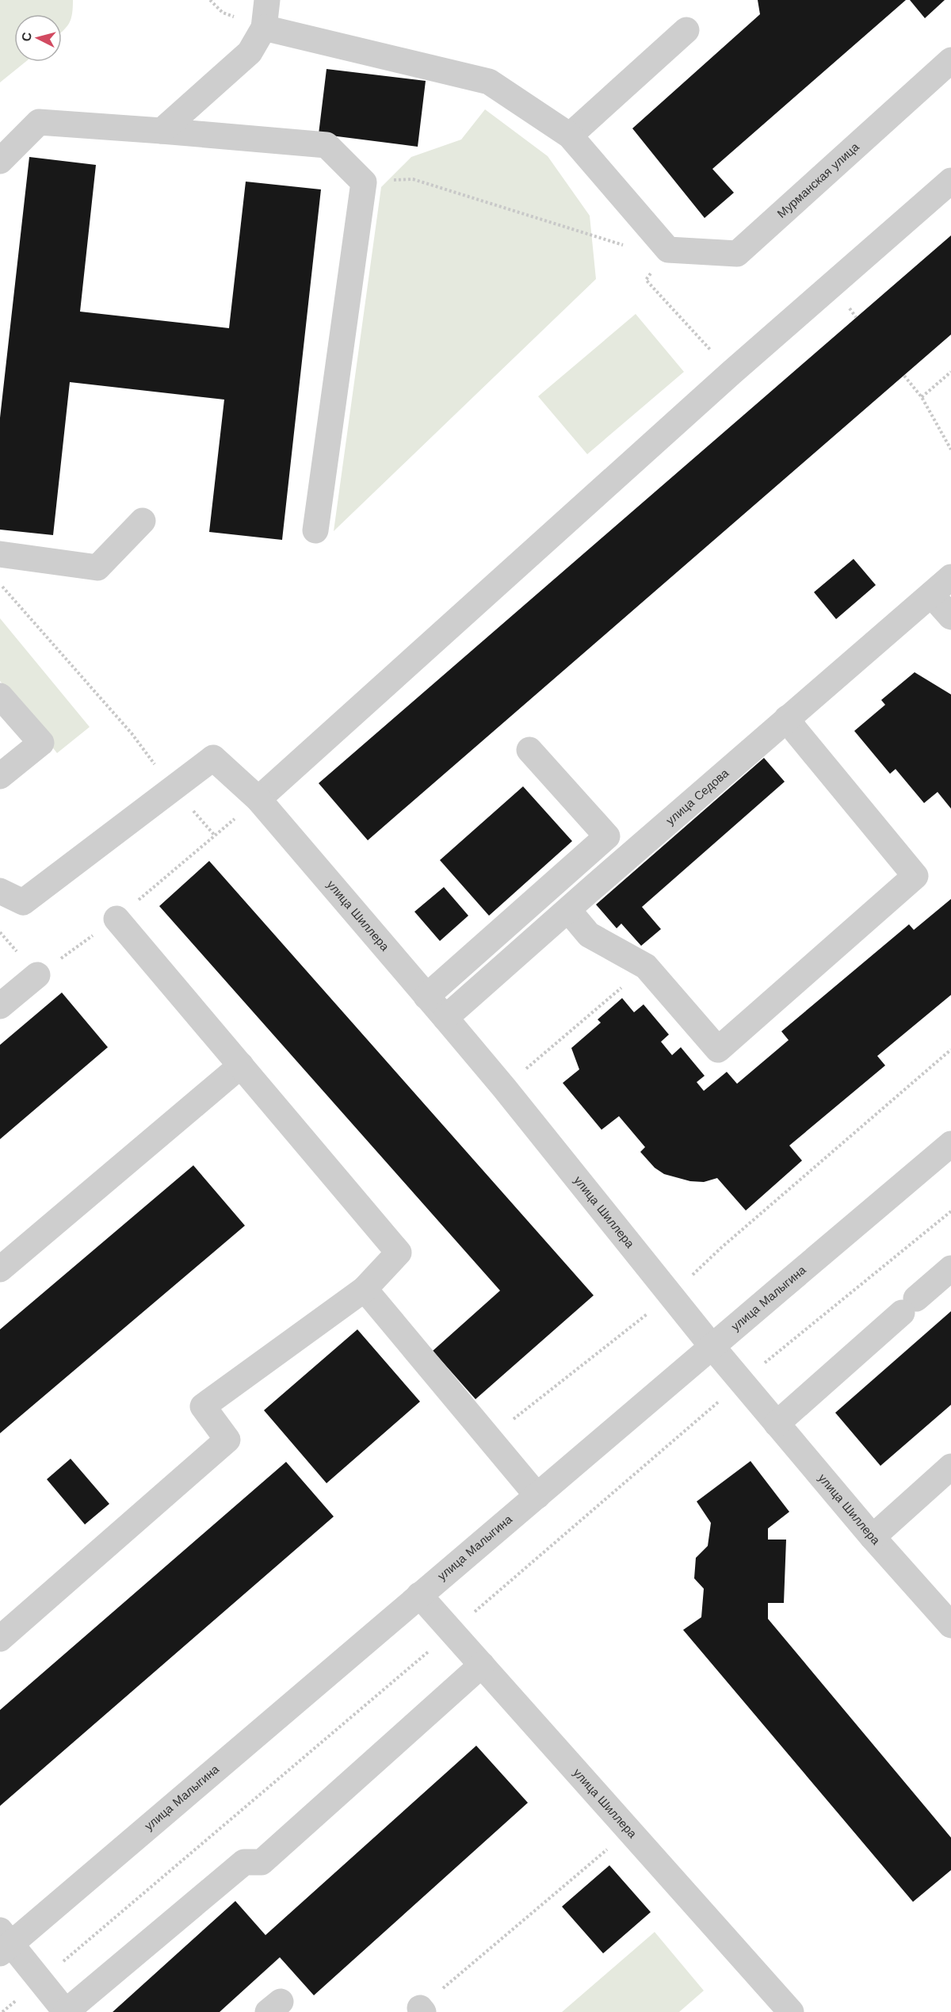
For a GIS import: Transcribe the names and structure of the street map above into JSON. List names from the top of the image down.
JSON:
{
  "streets": {
    "street": [
      "Мурманская улица",
      "улица Седова",
      "улица Шиллера",
      "улица Малыгина"
    ]
  },
  "crossings": [
    ["улица Седова", "улица Шиллера"],
    ["улица Шиллера", "улица Малыгина"]
  ],
  "north": "left"
}
